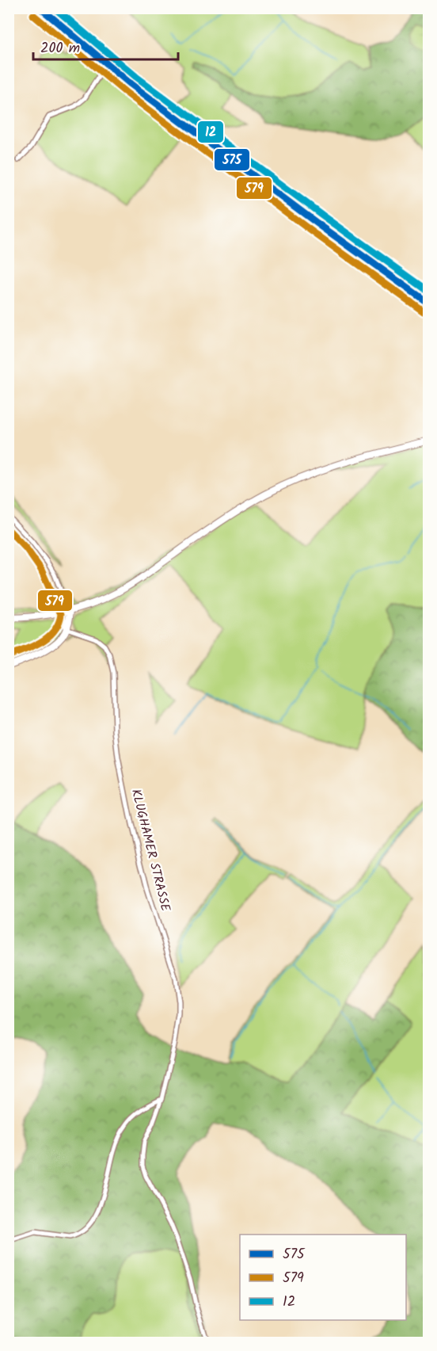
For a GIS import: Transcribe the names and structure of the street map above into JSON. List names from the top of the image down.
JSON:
{
  "streets": {
    "street": ["KLUGHAMER STRASSE"]
  },
  "lines": ["transit line 575", "transit line 12", "transit line 579"],
  "legend": ["575", "579", "12"],
  "scale_bar": "200 m"
}
